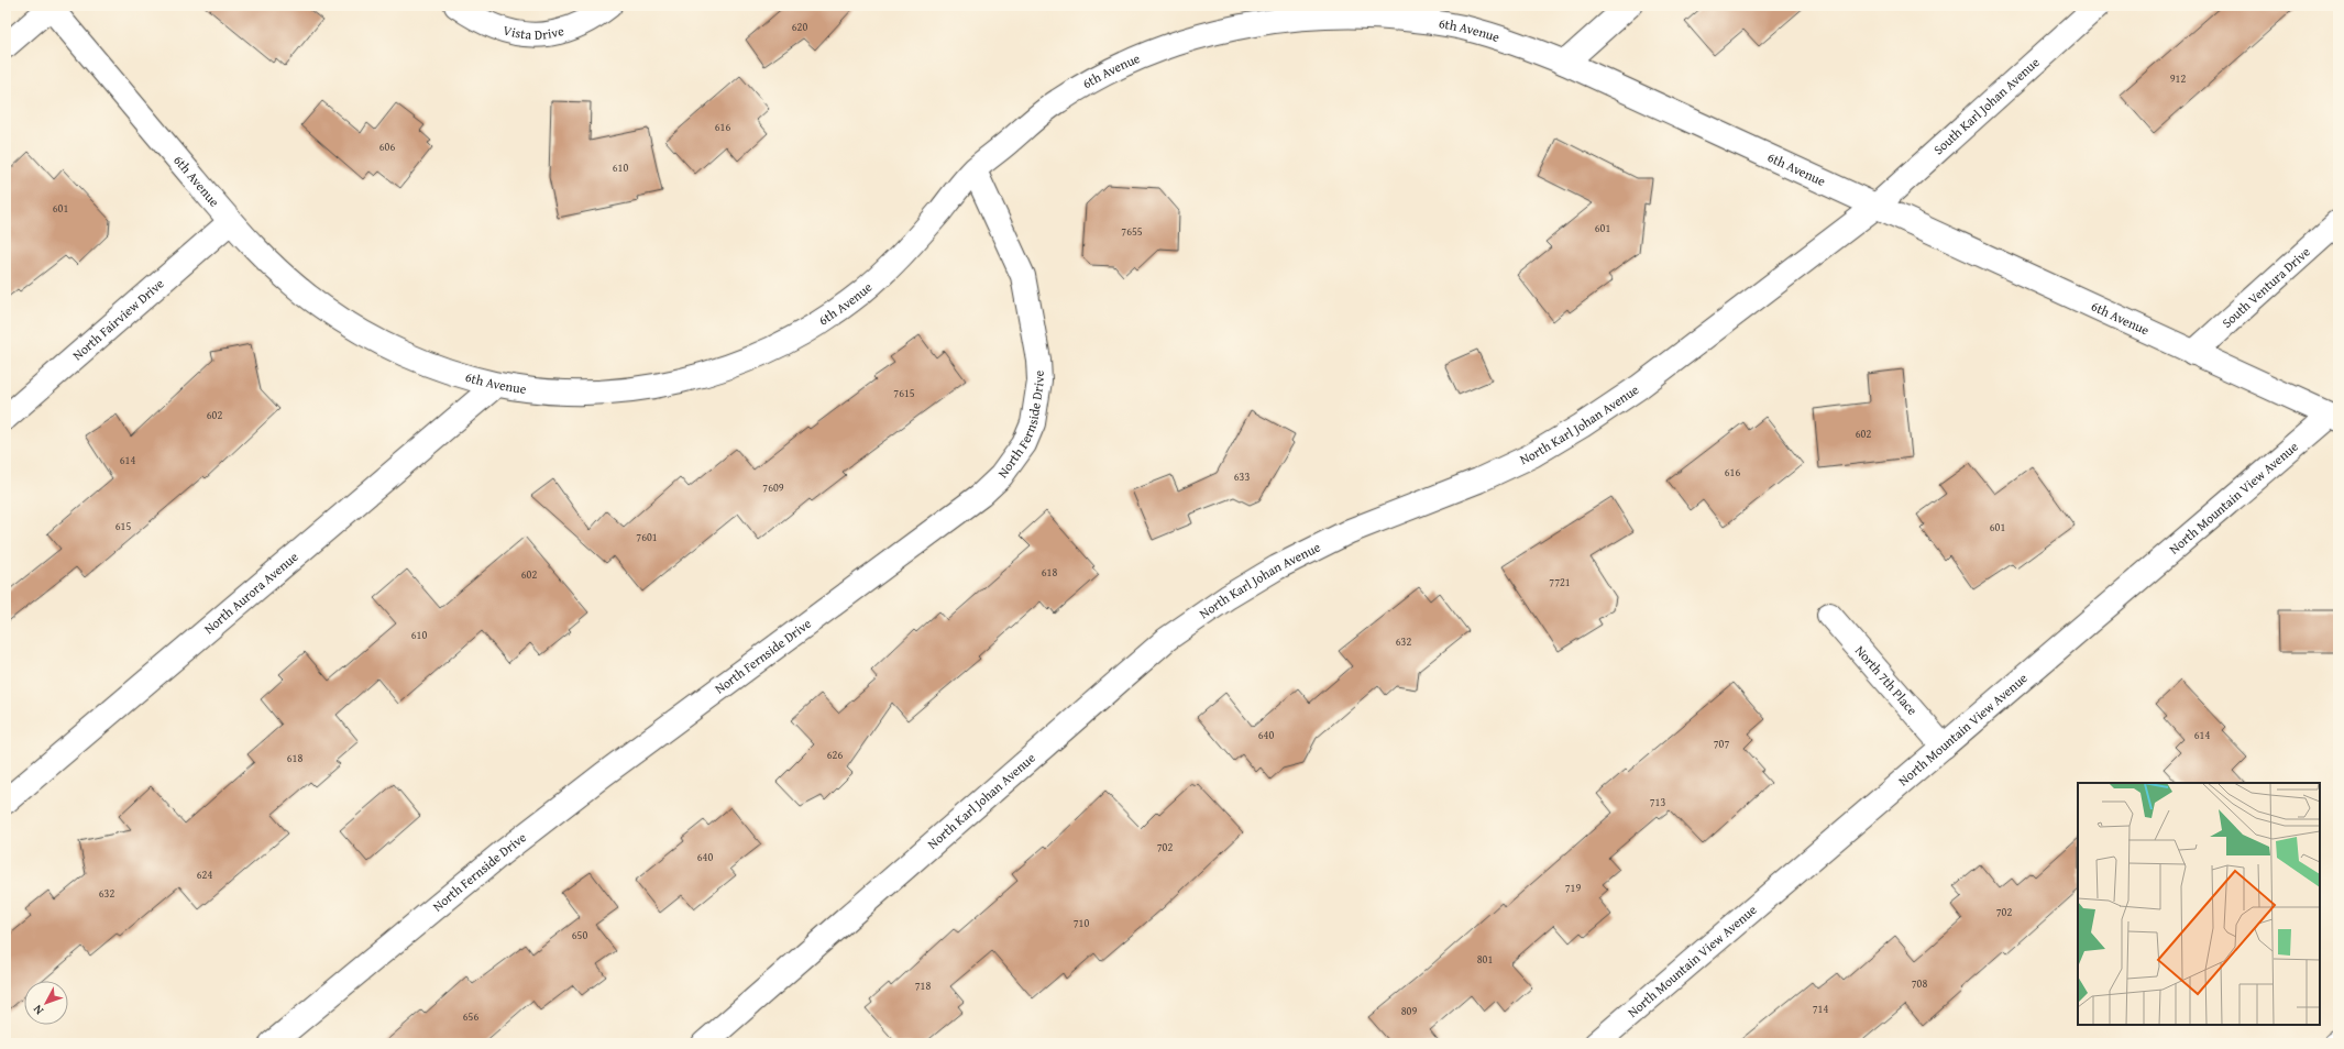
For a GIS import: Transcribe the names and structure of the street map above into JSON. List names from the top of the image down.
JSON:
{
  "streets": {
    "street": [
      "Vista Drive",
      "6th Avenue",
      "South Karl Johan Avenue",
      "South Ventura Drive",
      "North Fairview Drive",
      "North Fernside Drive",
      "North Karl Johan Avenue",
      "North Mountain View Avenue",
      "North Aurora Avenue",
      "North 7th Place"
    ]
  },
  "crossings": [
    ["6th Avenue", "South Karl Johan Avenue"],
    ["6th Avenue", "South Ventura Drive"],
    ["6th Avenue", "North Fairview Drive"],
    ["6th Avenue", "North Fernside Drive"],
    ["6th Avenue", "North Karl Johan Avenue"],
    ["6th Avenue", "North Mountain View Avenue"],
    ["6th Avenue", "North Aurora Avenue"],
    ["South Karl Johan Avenue", "North Karl Johan Avenue"],
    ["North Mountain View Avenue", "North 7th Place"]
  ],
  "house_numbers": [
    "620",
    "912",
    "616",
    "606",
    "610",
    "601",
    "601",
    "7655",
    "7615",
    "602",
    "602",
    "614",
    "616",
    "633",
    "7609",
    "615",
    "601",
    "7601",
    "618",
    "602",
    "7721",
    "610",
    "632",
    "640",
    "614",
    "707",
    "626",
    "618",
    "713",
    "702",
    "640",
    "624",
    "719",
    "632",
    "702",
    "710",
    "650",
    "801",
    "708",
    "718",
    "714",
    "809",
    "656"
  ],
  "north": "bottom left"
}
